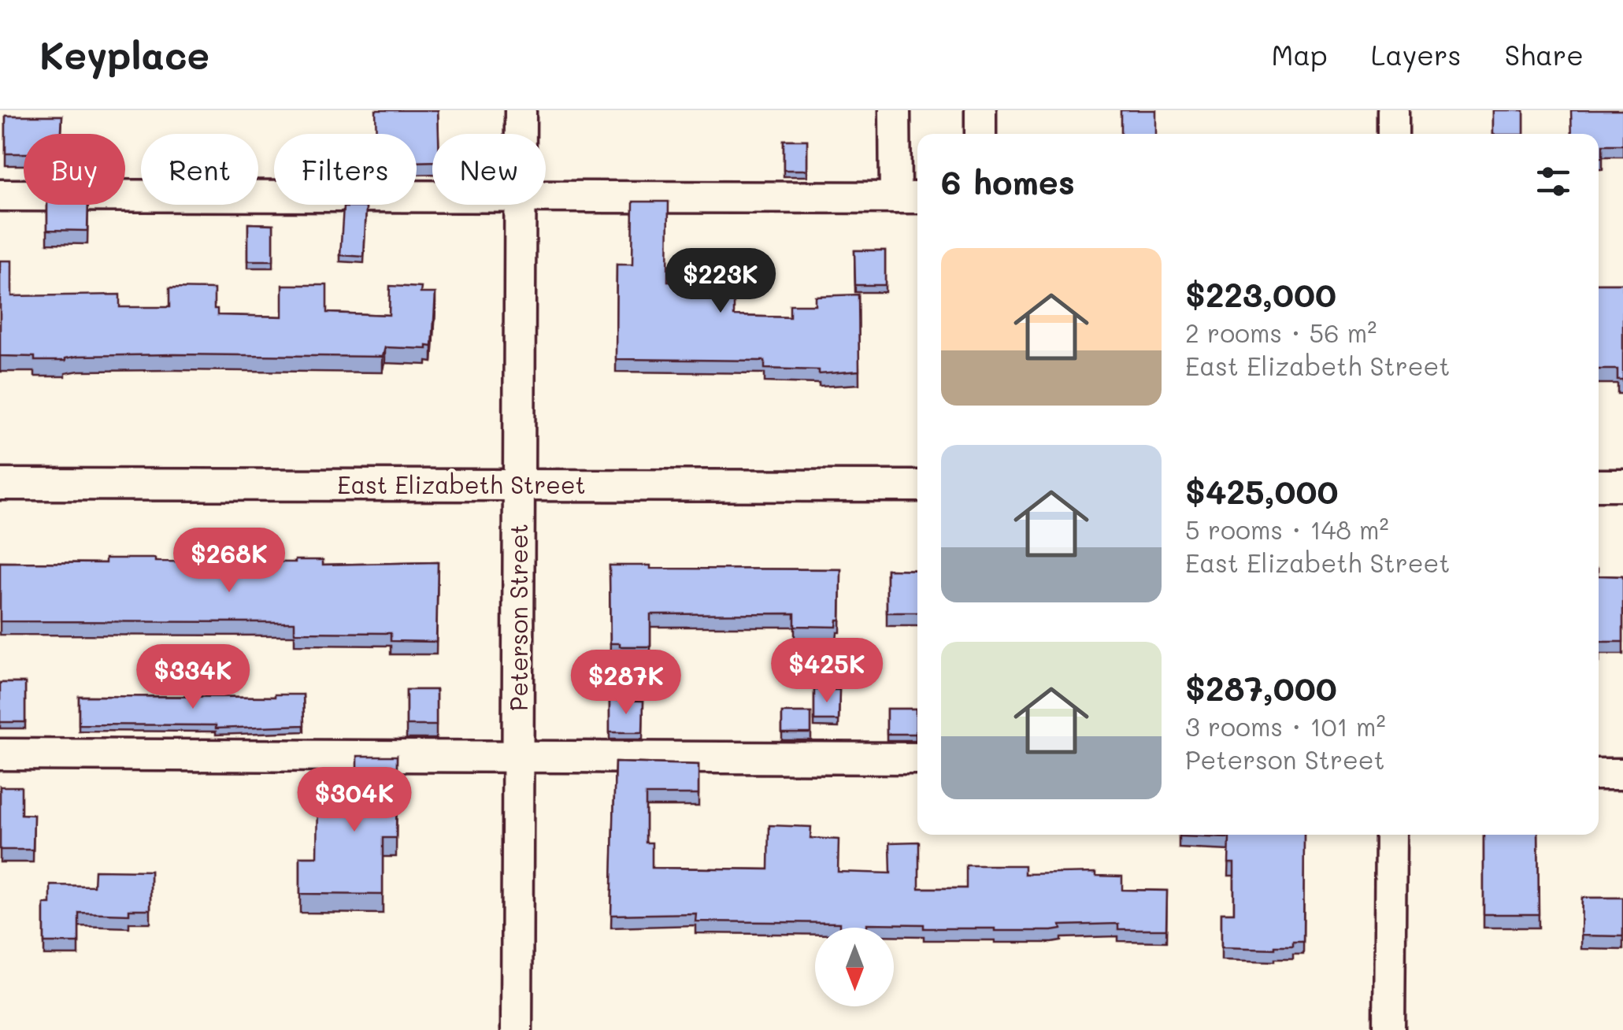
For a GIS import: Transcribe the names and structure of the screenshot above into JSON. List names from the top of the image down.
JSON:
{
  "streets": {
    "street": ["East Elizabeth Street", "Peterson Street"]
  },
  "crossings": [
    ["East Elizabeth Street", "Peterson Street"]
  ],
  "north": "bottom",
  "page": {
    "header": "Keyplace",
    "nav": ["Map", "Layers", "Share"],
    "chip": [
      "Buy",
      "Rent",
      "Filters",
      "New"
    ],
    "heading": "6 homes",
    "list": [
      {
        "name": "$223,000",
        "note": "2 rooms · 56 m² · East Elizabeth Street"
      },
      {
        "name": "$425,000",
        "note": "5 rooms · 148 m² · East Elizabeth Street"
      },
      {
        "name": "$287,000",
        "note": "3 rooms · 101 m² · Peterson Street"
      }
    ],
    "price": [
      "$223K",
      "$268K",
      "$425K",
      "$334K",
      "$287K",
      "$304K"
    ]
  }
}
